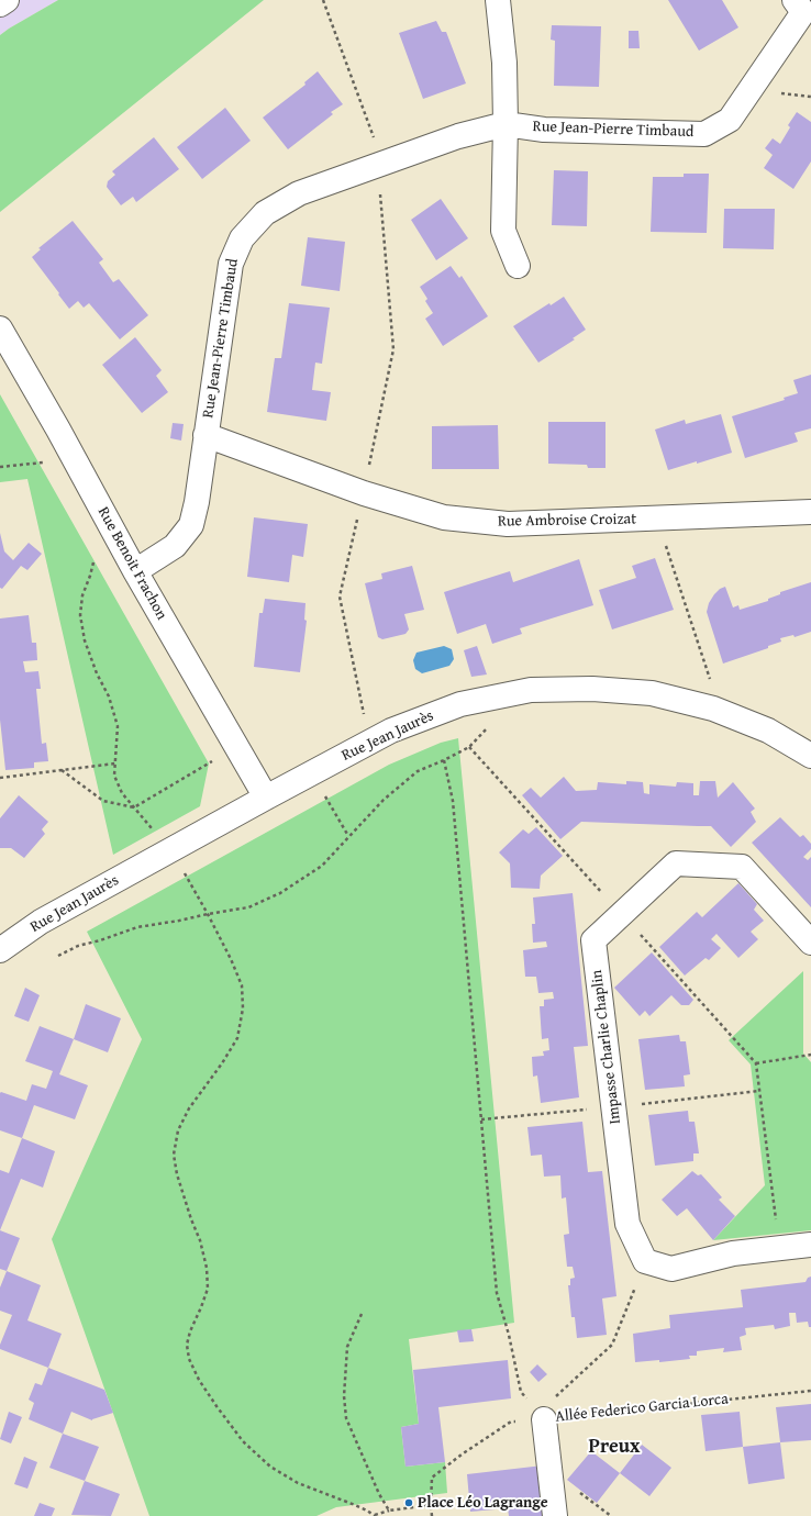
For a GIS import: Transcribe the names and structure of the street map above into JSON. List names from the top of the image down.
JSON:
{
  "streets": {
    "street": [
      "Rue Jean-Pierre Timbaud",
      "Rue Ambroise Croizat",
      "Rue Benoit Frachon",
      "Rue Jean Jaurès",
      "Impasse Charlie Chaplin",
      "Allée Federico Garcia Lorca"
    ]
  },
  "crossings": [
    ["Rue Jean-Pierre Timbaud", "Rue Ambroise Croizat"],
    ["Rue Jean-Pierre Timbaud", "Rue Benoit Frachon"],
    ["Rue Benoit Frachon", "Rue Jean Jaurès"]
  ],
  "districts": ["Preux"],
  "places": ["Place Léo Lagrange"]
}
